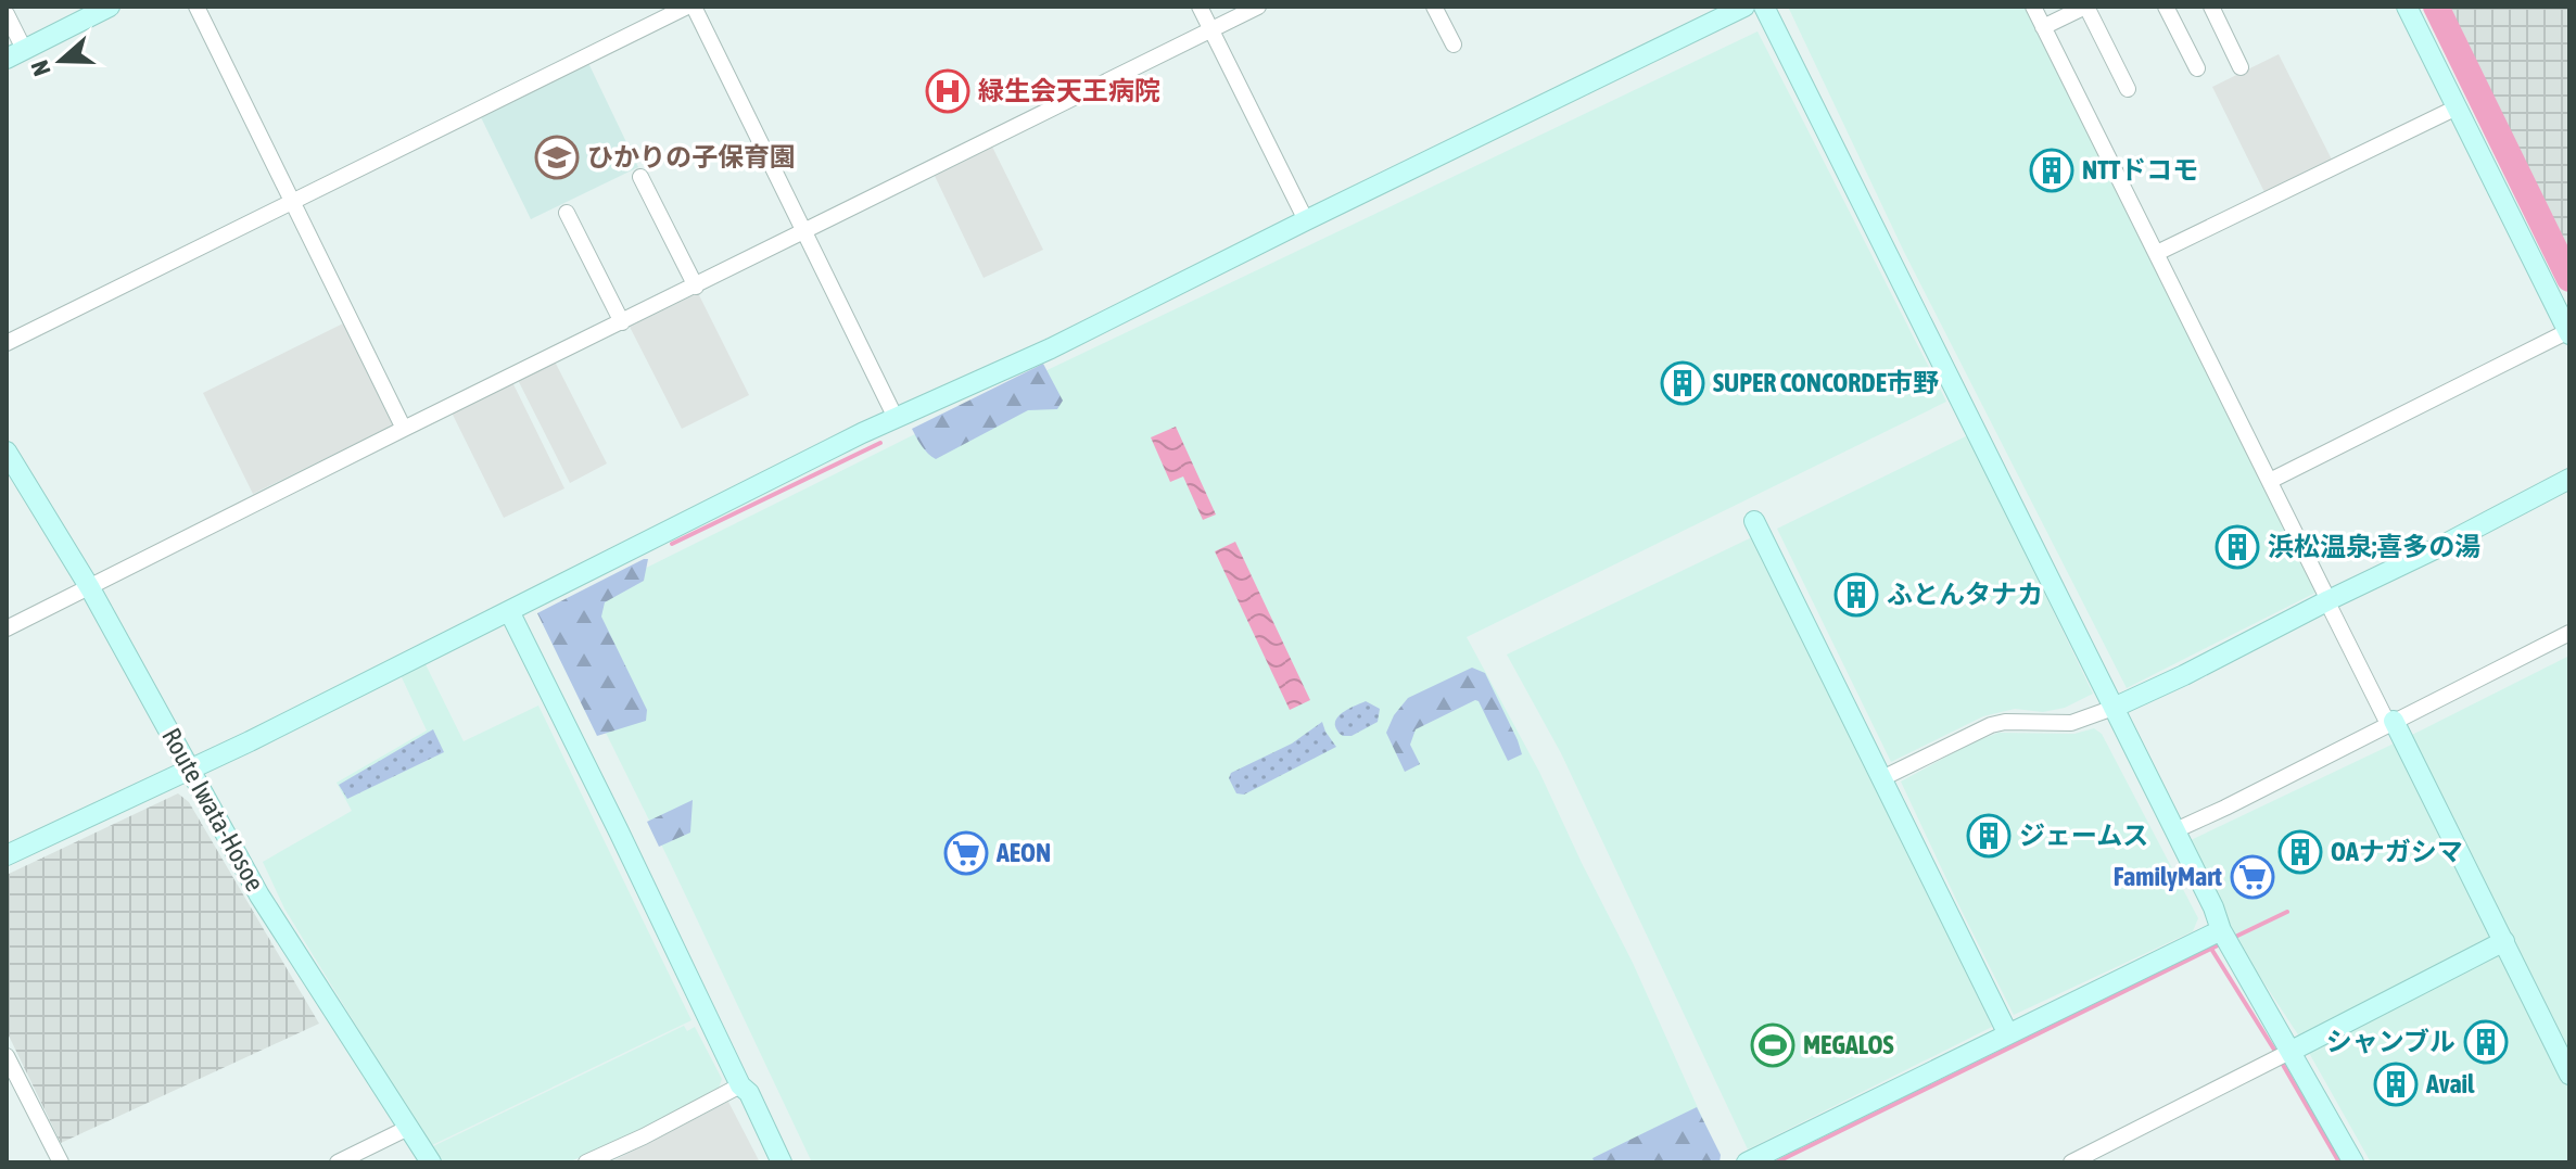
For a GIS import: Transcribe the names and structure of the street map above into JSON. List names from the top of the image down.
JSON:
{
  "streets": {
    "street": ["Route Iwata-Hosoe"]
  },
  "places": {
    "hospital": ["緑生会天王病院"],
    "school or university": ["ひかりの子保育園"],
    "building": [
      "NTTドコモ",
      "SUPER CONCORDE市野",
      "浜松温泉;喜多の湯",
      "ふとんタナカ",
      "ジェームス",
      "OAナガシマ",
      "シャンブル",
      "Avail"
    ],
    "supermarket": ["AEON", "FamilyMart"],
    "sports": ["MEGALOS"]
  },
  "north": "left"
}
